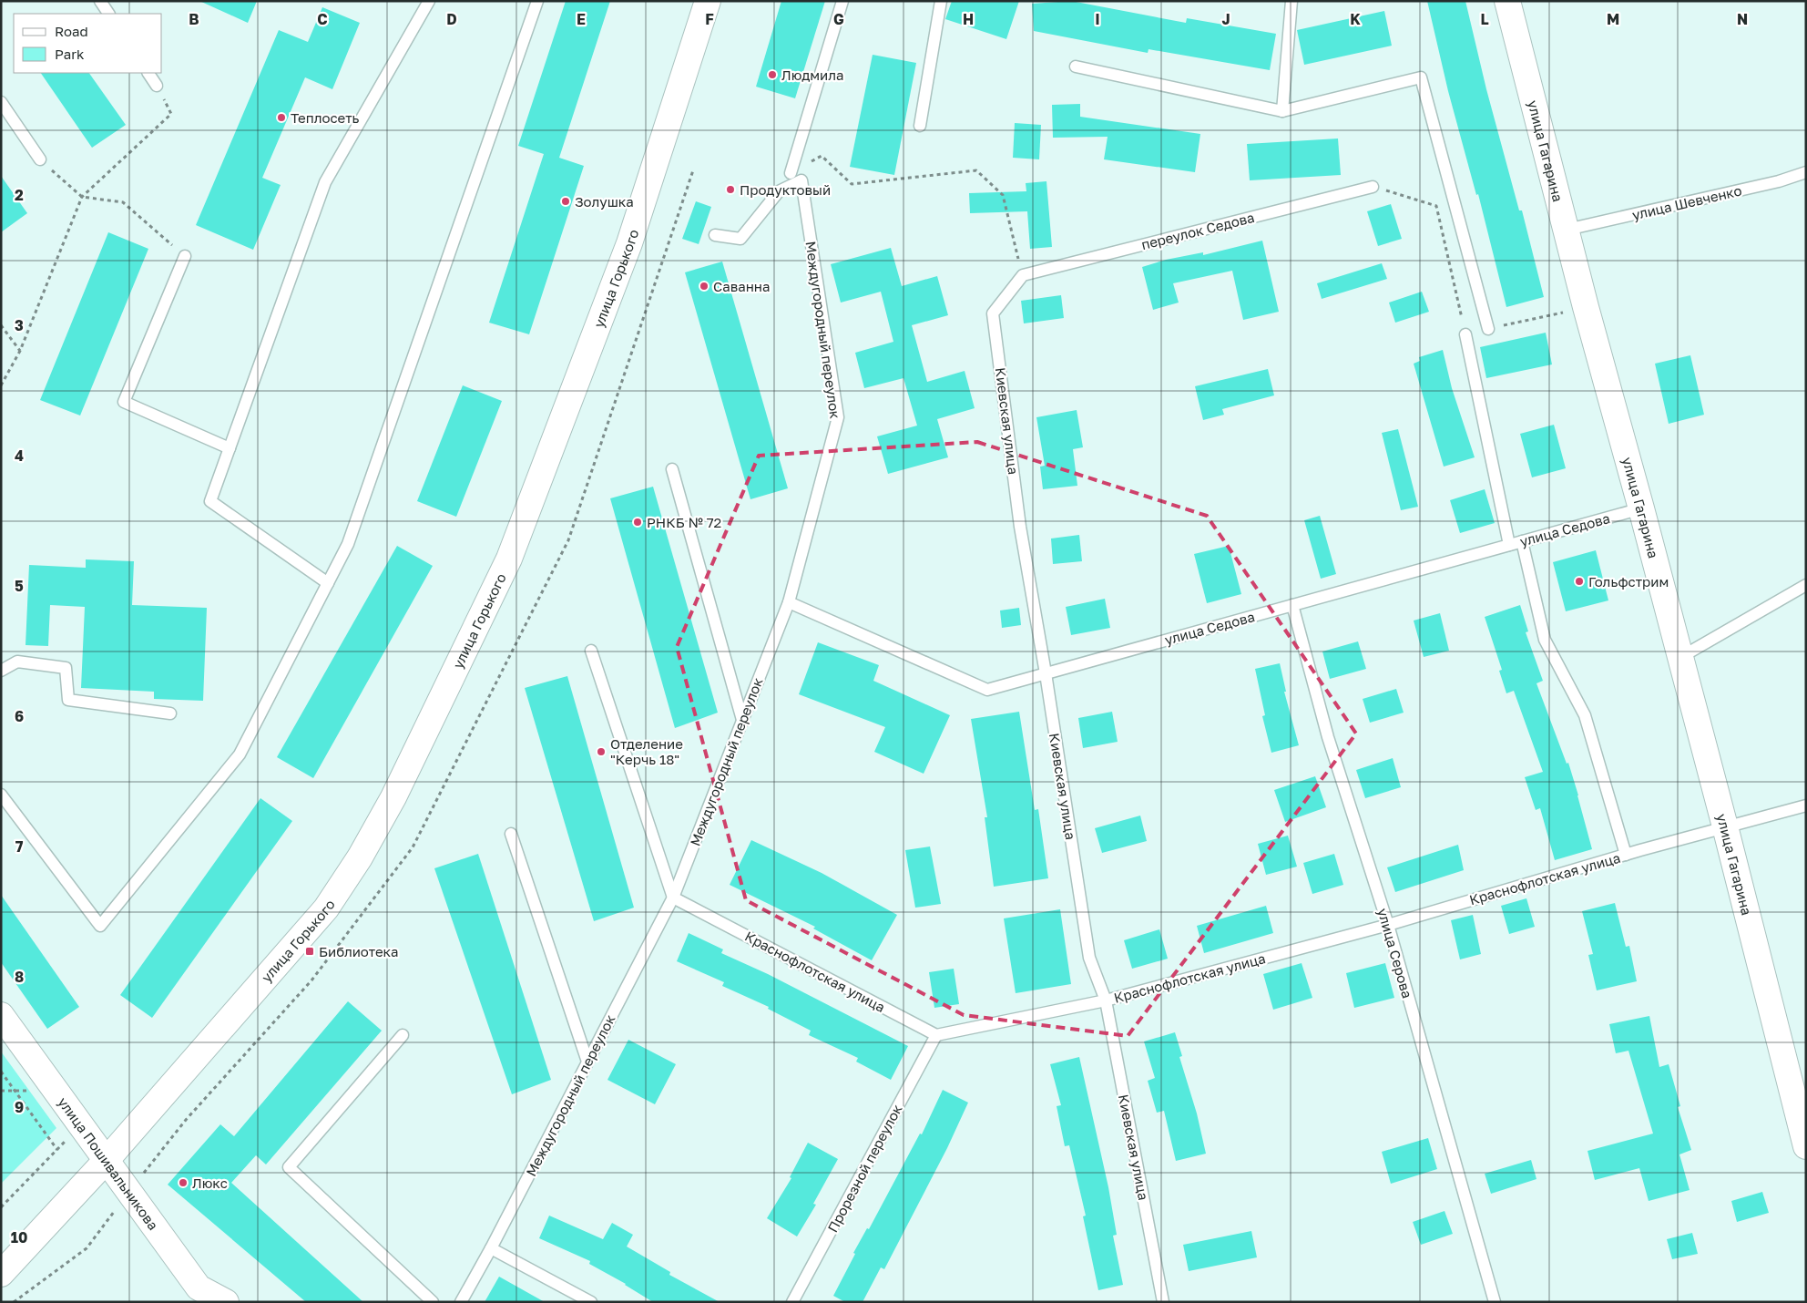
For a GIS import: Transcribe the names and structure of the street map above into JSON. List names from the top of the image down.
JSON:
{
  "streets": {
    "main road": ["улица Гагарина", "улица Горького", "улица Пошивальникова"],
    "lane": [
      "улица Шевченко",
      "переулок Седова",
      "Междугородный переулок",
      "Киевская улица",
      "улица Седова",
      "Краснофлотская улица",
      "улица Серова",
      "Прорезной переулок"
    ]
  },
  "crossings": [
    ["улица Гагарина", "улица Шевченко"],
    ["улица Гагарина", "улица Седова"],
    ["улица Гагарина", "Краснофлотская улица"],
    ["переулок Седова", "Киевская улица"],
    ["улица Горького", "улица Пошивальникова"],
    ["Междугородный переулок", "улица Седова"],
    ["Междугородный переулок", "Краснофлотская улица"],
    ["Киевская улица", "улица Седова"],
    ["Киевская улица", "Краснофлотская улица"],
    ["улица Седова", "улица Серова"],
    ["Краснофлотская улица", "улица Серова"],
    ["Краснофлотская улица", "Прорезной переулок"]
  ],
  "places": {
    "other": [
      "Людмила",
      "Теплосеть",
      "Продуктовый",
      "Золушка",
      "Саванна",
      "РНКБ № 72",
      "Гольфстрим",
      "Отделение \"Керчь 18\"",
      "Люкс"
    ],
    "transit": ["Библиотека"]
  },
  "legend": ["Road", "Park"],
  "grid": {
    "columns": [
      "B",
      "C",
      "D",
      "E",
      "F",
      "G",
      "H",
      "I",
      "J",
      "K",
      "L",
      "M",
      "N"
    ],
    "rows": [
      "2",
      "3",
      "4",
      "5",
      "6",
      "7",
      "8",
      "9",
      "10"
    ]
  }
}
